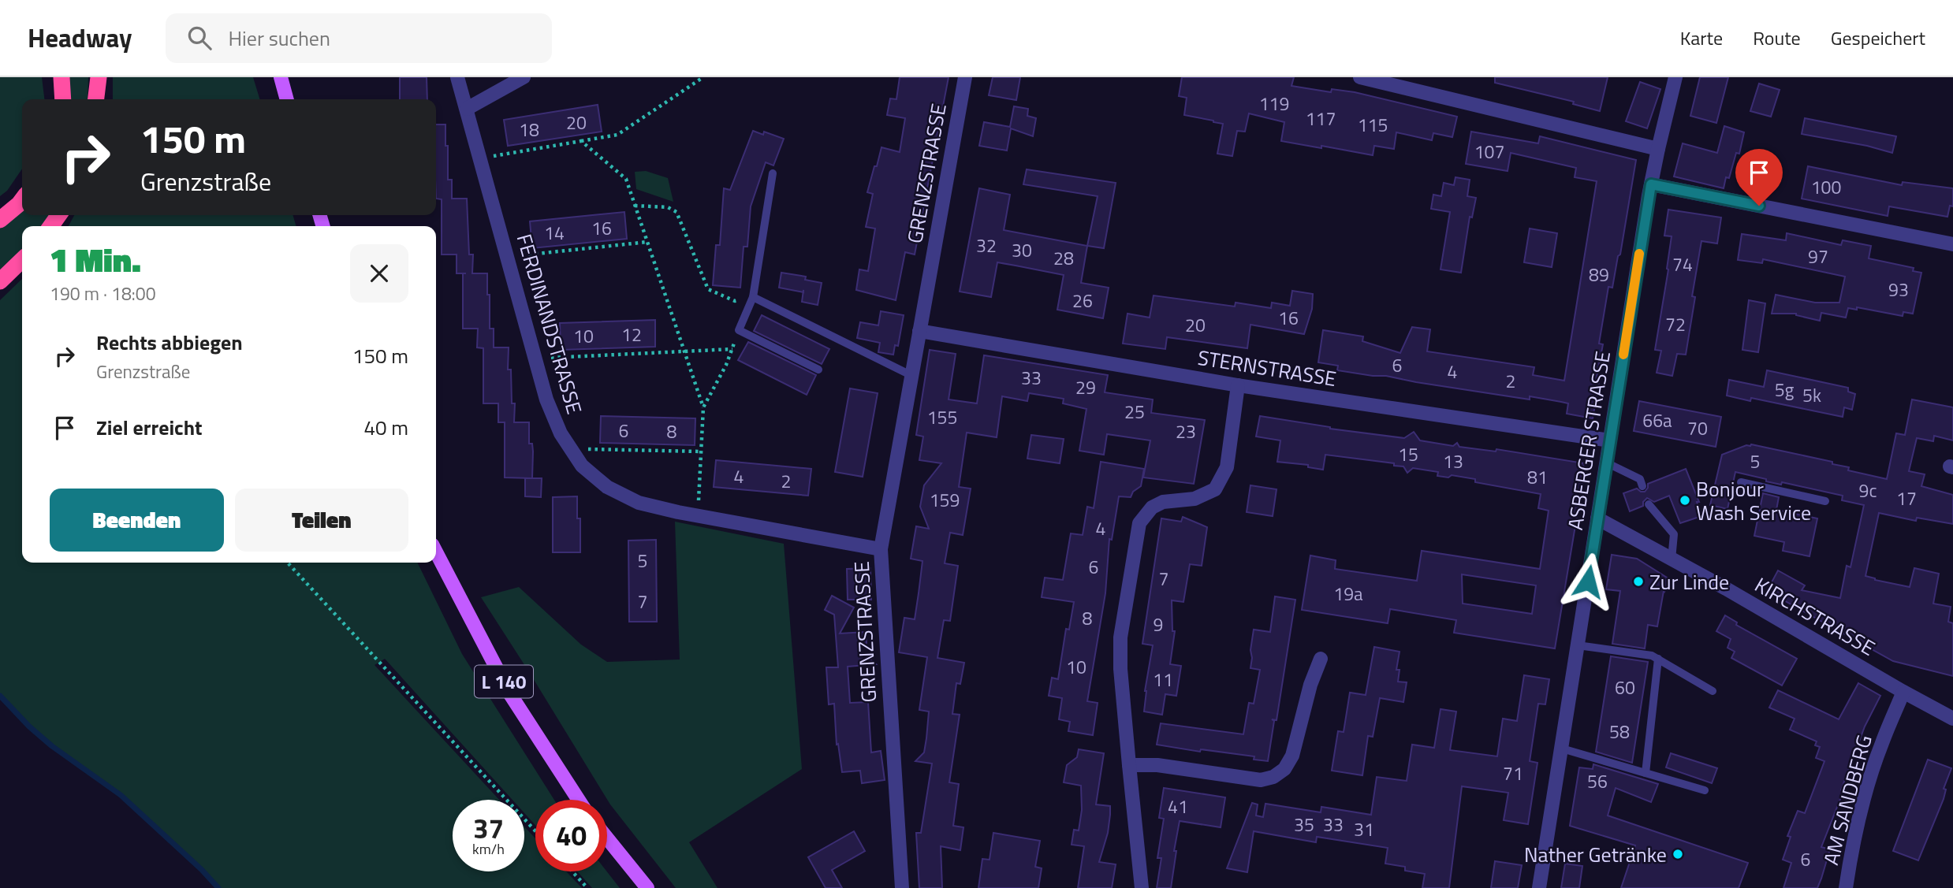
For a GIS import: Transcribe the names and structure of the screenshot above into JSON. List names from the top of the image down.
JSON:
{
  "streets": {
    "main road": ["L 140"],
    "street": [
      "GRENZSTRASSE",
      "FERDINANDSTRASSE",
      "STERNSTRASSE",
      "ASBERGER STRASSE",
      "KIRCHSTRASSE",
      "AM SANDBERG"
    ]
  },
  "crossings": [
    ["GRENZSTRASSE", "FERDINANDSTRASSE"],
    ["GRENZSTRASSE", "STERNSTRASSE"],
    ["STERNSTRASSE", "ASBERGER STRASSE"],
    ["ASBERGER STRASSE", "KIRCHSTRASSE"],
    ["KIRCHSTRASSE", "AM SANDBERG"]
  ],
  "places": ["Bonjour Wash Service", "Zur Linde", "Nather Getränke"],
  "house_numbers": [
    "119",
    "117",
    "20",
    "115",
    "18",
    "107",
    "100",
    "16",
    "14",
    "32",
    "30",
    "97",
    "28",
    "74",
    "89",
    "93",
    "26",
    "16",
    "72",
    "20",
    "12",
    "10",
    "6",
    "4",
    "33",
    "2",
    "29",
    "5g",
    "5k",
    "25",
    "155",
    "66a",
    "70",
    "6",
    "8",
    "23",
    "15",
    "13",
    "5",
    "4",
    "81",
    "2",
    "9c",
    "17",
    "159",
    "4",
    "5",
    "6",
    "7",
    "19a",
    "7",
    "8",
    "9",
    "10",
    "11",
    "60",
    "58",
    "71",
    "56",
    "41",
    "35",
    "33",
    "31",
    "6"
  ],
  "page": {
    "header": "Headway",
    "search": "Hier suchen",
    "nav": ["Karte", "Route", "Gespeichert"],
    "turn": ["150 m", "Grenzstraße"],
    "heading": ["1 Min.", "190 m · 18:00"],
    "list": [
      {
        "name": "Rechts abbiegen",
        "note": "Grenzstraße",
        "value": "150 m"
      },
      {
        "name": "Ziel erreicht",
        "value": "40 m"
      }
    ],
    "buttons": ["Beenden", "Teilen"],
    "speed": "37 km/h",
    "limit": "40"
  }
}
